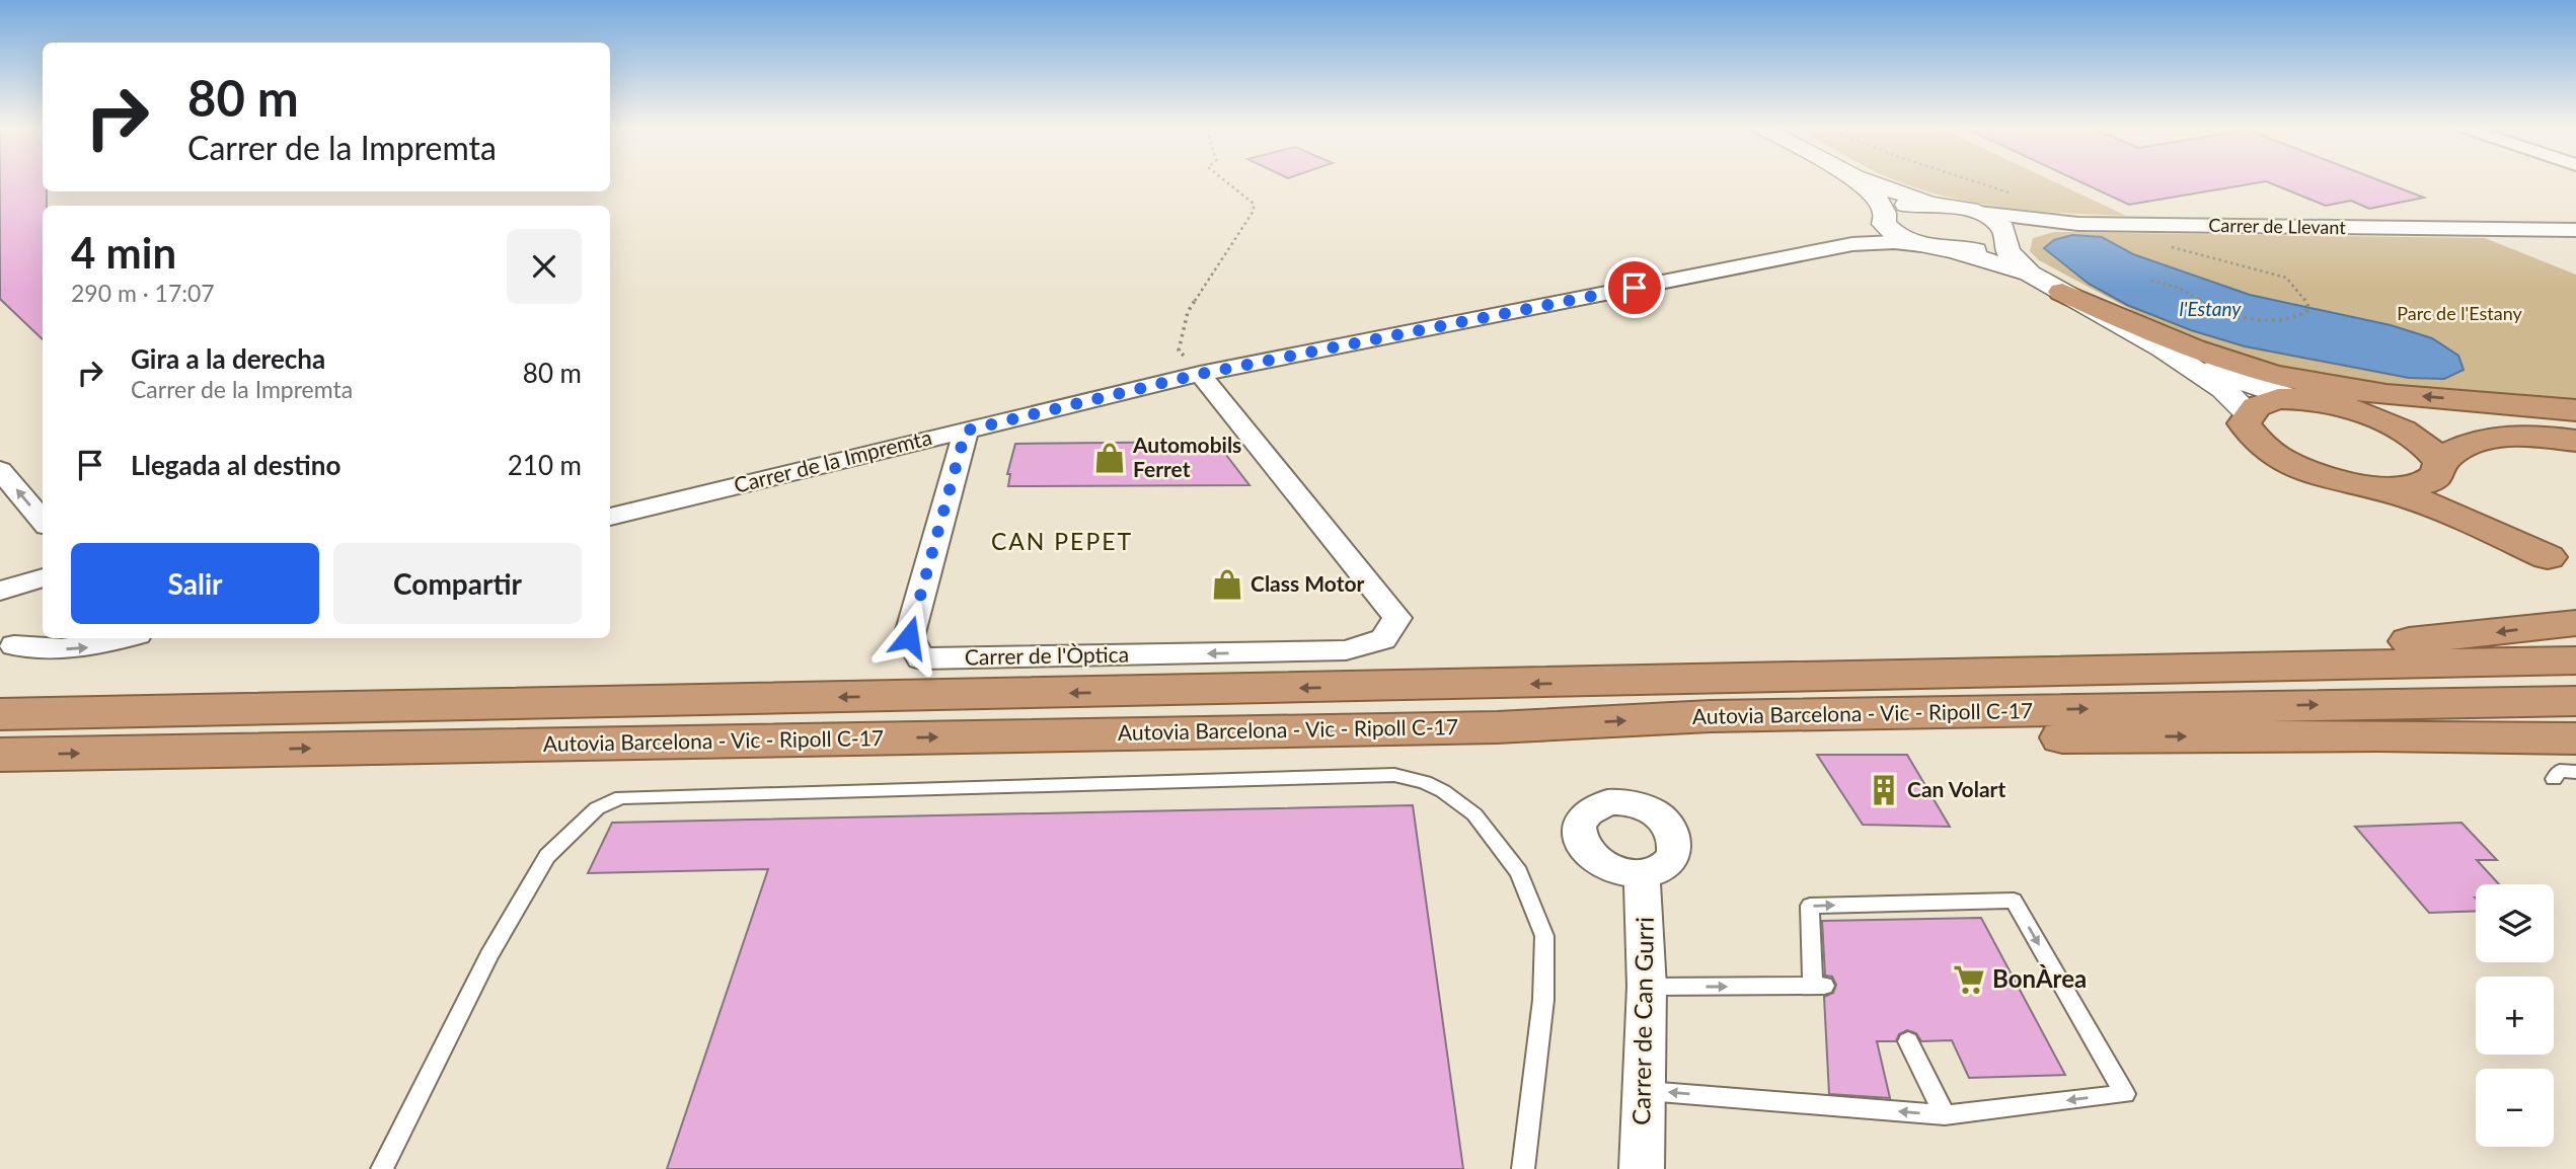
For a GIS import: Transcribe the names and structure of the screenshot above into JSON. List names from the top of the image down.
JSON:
{
  "streets": {
    "highway": ["Autovia Barcelona - Vic - Ripoll C-17"],
    "street": [
      "Carrer de Llevant",
      "Carrer de la Impremta",
      "Carrer de l'Òptica",
      "Carrer de Can Gurri"
    ]
  },
  "crossings": [
    ["Carrer de la Impremta", "Carrer de l'Òptica"]
  ],
  "districts": ["CAN PEPET"],
  "water": ["l'Estany"],
  "parks": ["Parc de l'Estany"],
  "places": {
    "shop": ["Automobils Ferret", "Class Motor"],
    "building": ["Can Volart"],
    "supermarket": ["BonÀrea"]
  },
  "page": {
    "turn": ["80 m", "Carrer de la Impremta"],
    "heading": ["4 min", "290 m · 17:07"],
    "list": [
      {
        "name": "Gira a la derecha",
        "note": "Carrer de la Impremta",
        "value": "80 m"
      },
      {
        "name": "Llegada al destino",
        "value": "210 m"
      }
    ],
    "buttons": ["Salir", "Compartir"],
    "map_buttons": ["+", "−"]
  }
}
